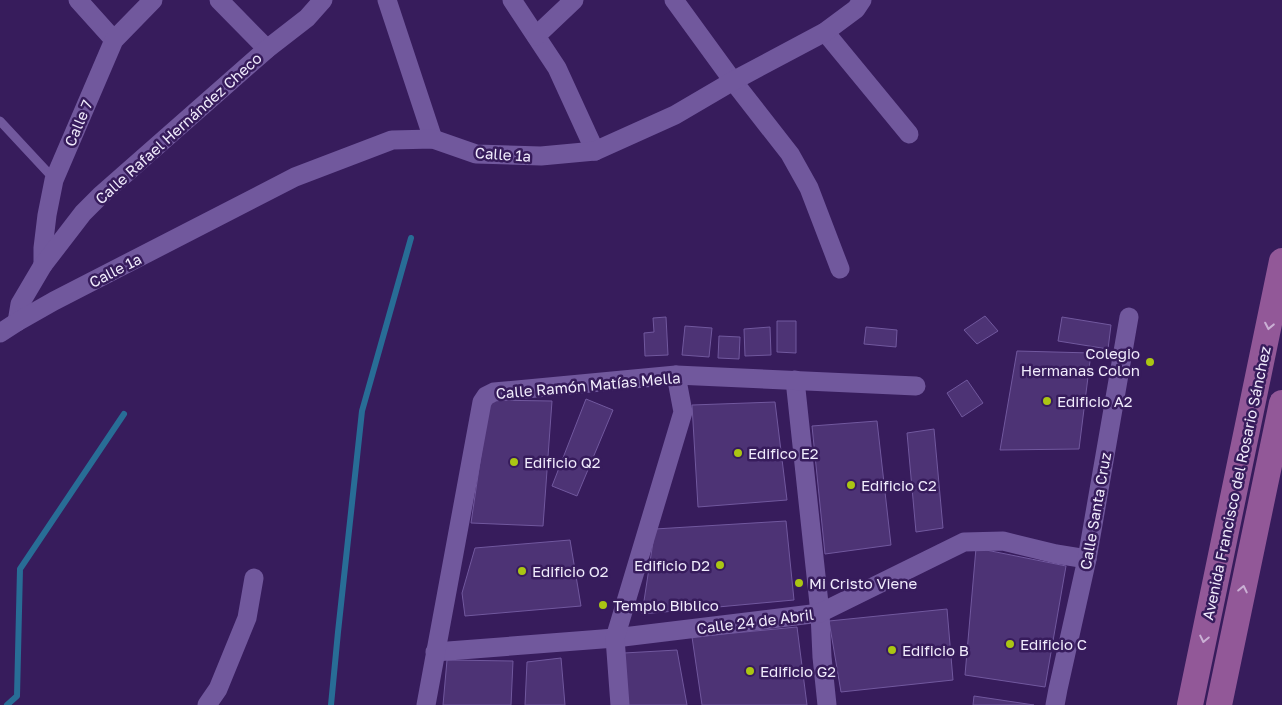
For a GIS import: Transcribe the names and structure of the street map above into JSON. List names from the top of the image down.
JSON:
{
  "streets": {
    "main road": ["Avenida Francisco del Rosario Sánchez"],
    "street": [
      "Calle 7",
      "Calle Rafael Hernández Checo",
      "Calle 1a",
      "Calle Ramón Matías Mella",
      "Calle Santa Cruz",
      "Calle 24 de Abril"
    ]
  },
  "crossings": [
    ["Calle 7", "Calle Rafael Hernández Checo"],
    ["Calle Rafael Hernández Checo", "Calle 1a"],
    ["Calle Ramón Matías Mella", "Calle 24 de Abril"],
    ["Calle Santa Cruz", "Calle 24 de Abril"]
  ],
  "places": [
    "Colegio Hermanas Colon",
    "Edificio A2",
    "Edifico E2",
    "Edificio Q2",
    "Edificio C2",
    "Edificio D2",
    "Edificio O2",
    "Mi Cristo Viene",
    "Templo Biblico",
    "Edificio C",
    "Edificio B",
    "Edificio G2"
  ]
}
